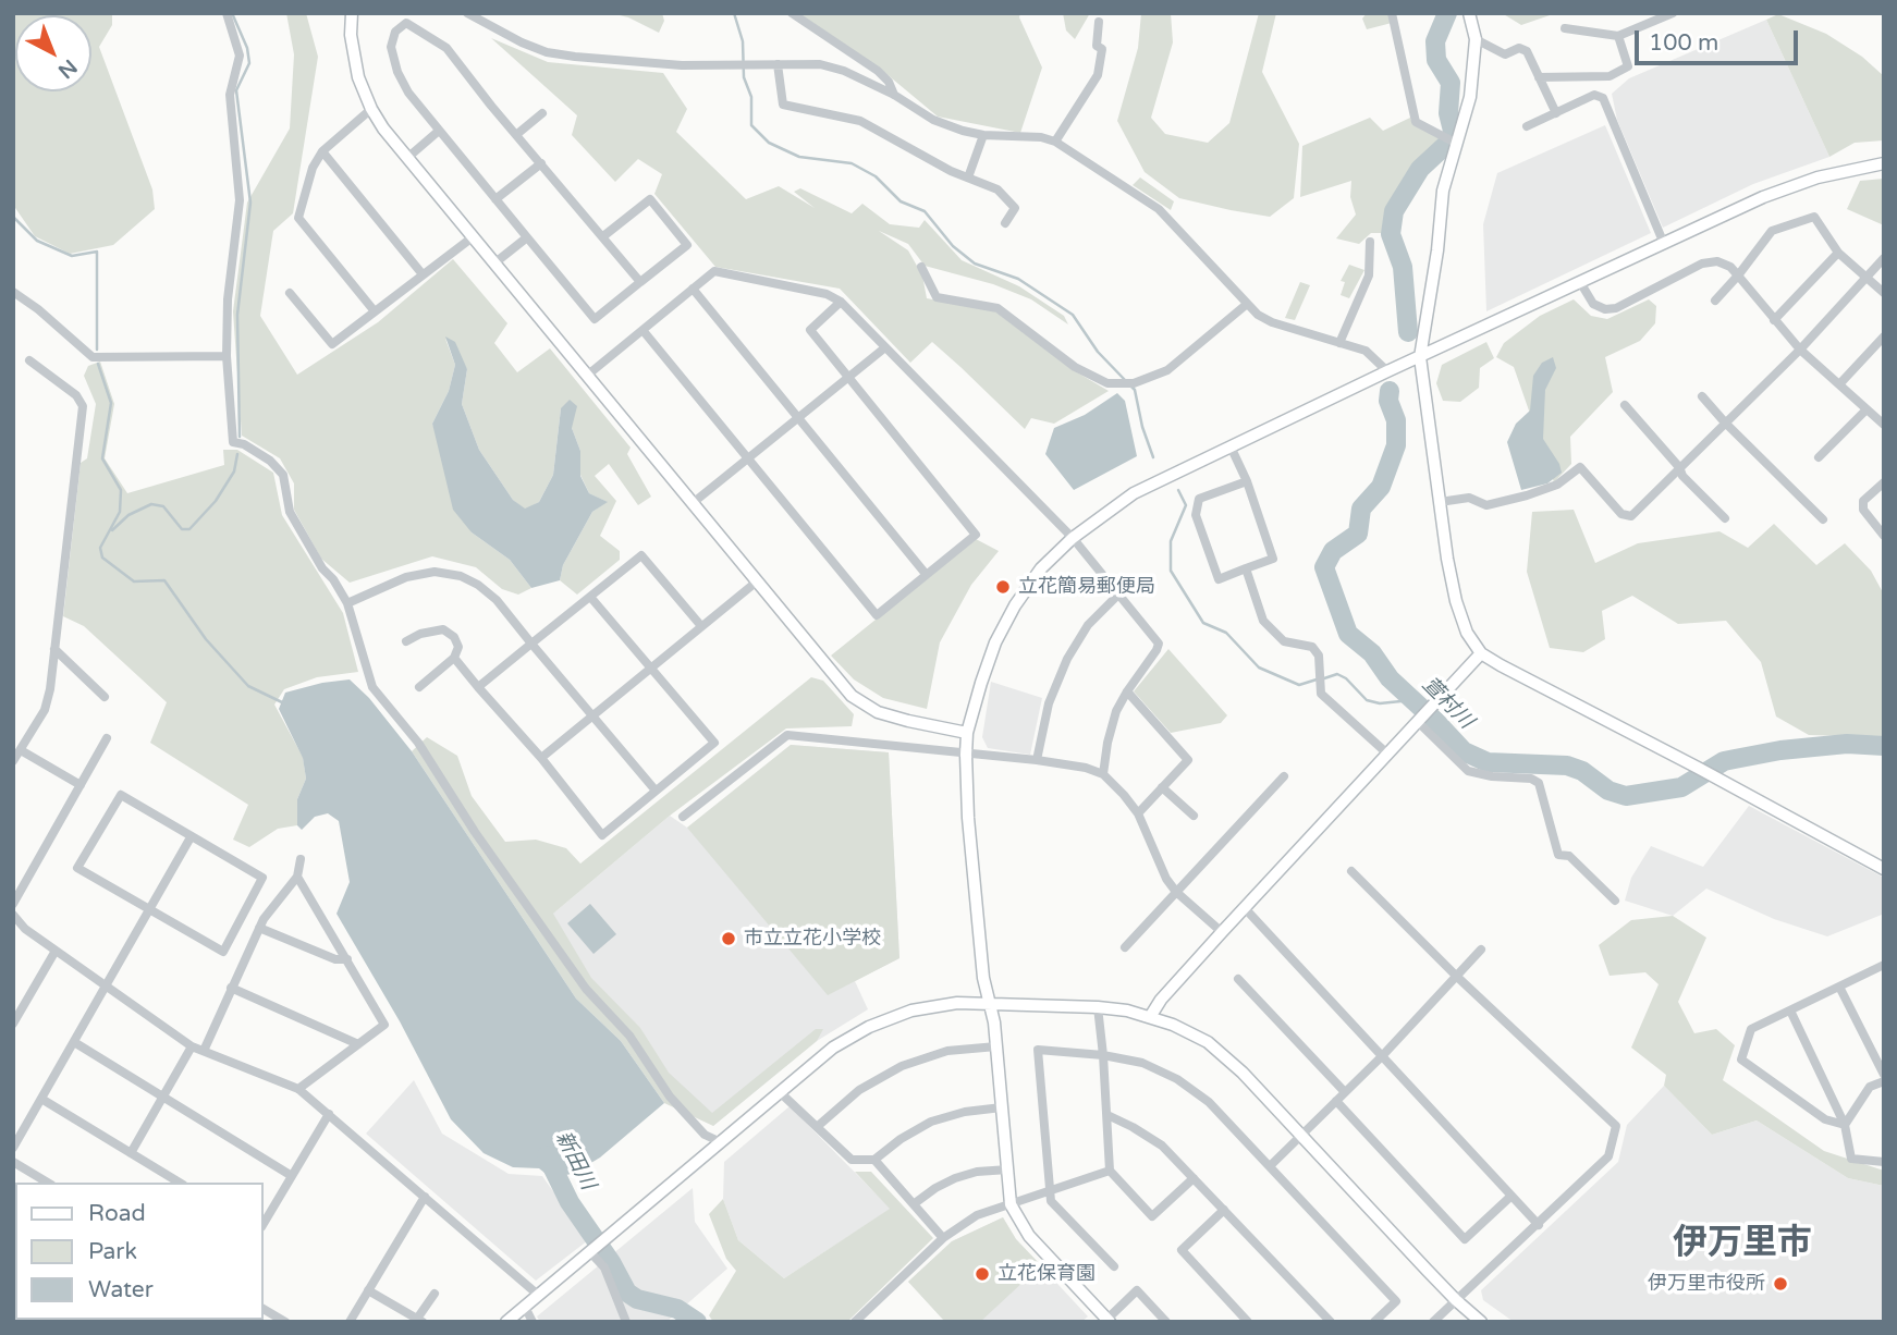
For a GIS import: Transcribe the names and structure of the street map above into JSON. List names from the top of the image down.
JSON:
{
  "districts": ["伊万里市"],
  "water": ["萱村川", "新田川"],
  "places": [
    "立花簡易郵便局",
    "市立立花小学校",
    "立花保育園",
    "伊万里市役所"
  ],
  "legend": ["Road", "Park", "Water"],
  "scale_bar": "100 m",
  "north": "bottom right"
}
